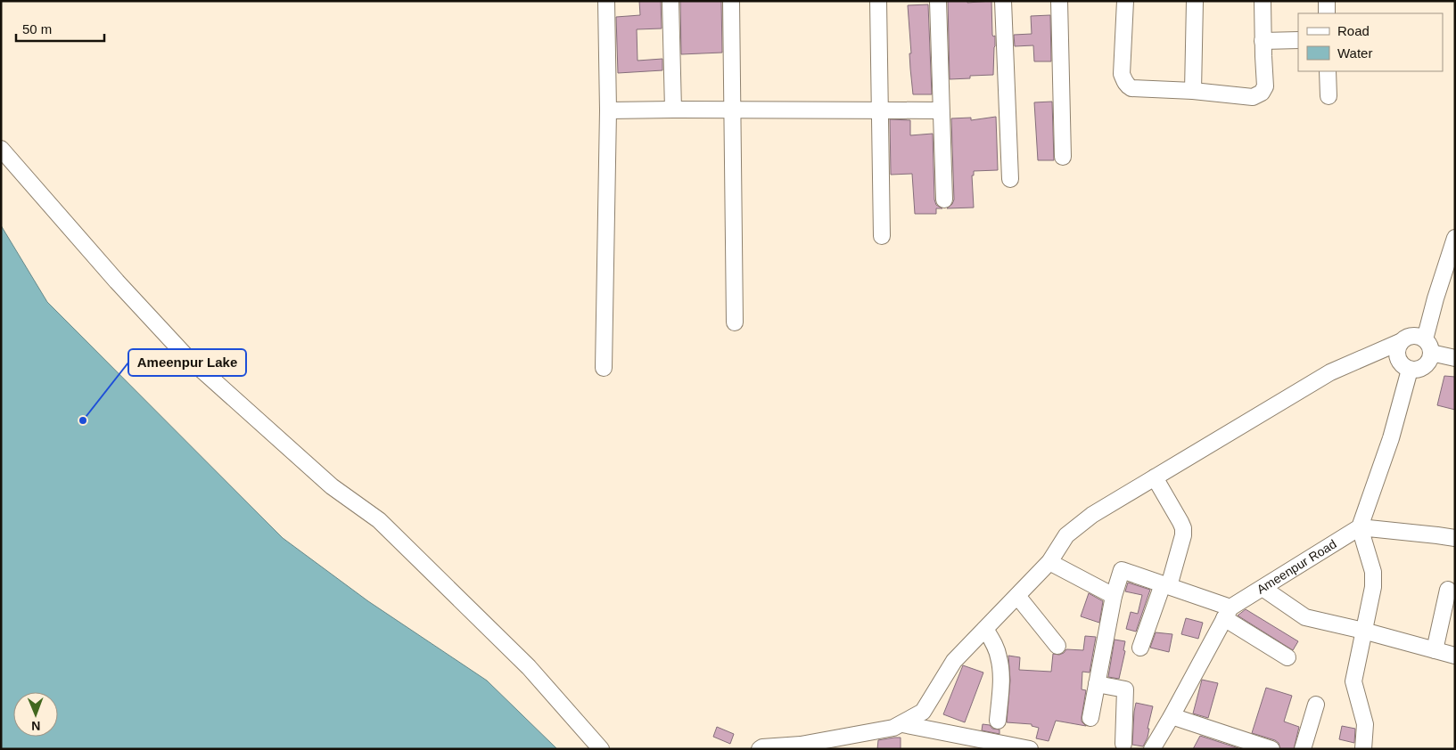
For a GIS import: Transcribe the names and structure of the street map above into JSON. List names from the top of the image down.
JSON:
{
  "streets": {
    "street": ["Ameenpur Road"]
  },
  "places": ["Ameenpur Lake"],
  "legend": ["Road", "Water"],
  "scale_bar": "50 m",
  "north": "bottom"
}
